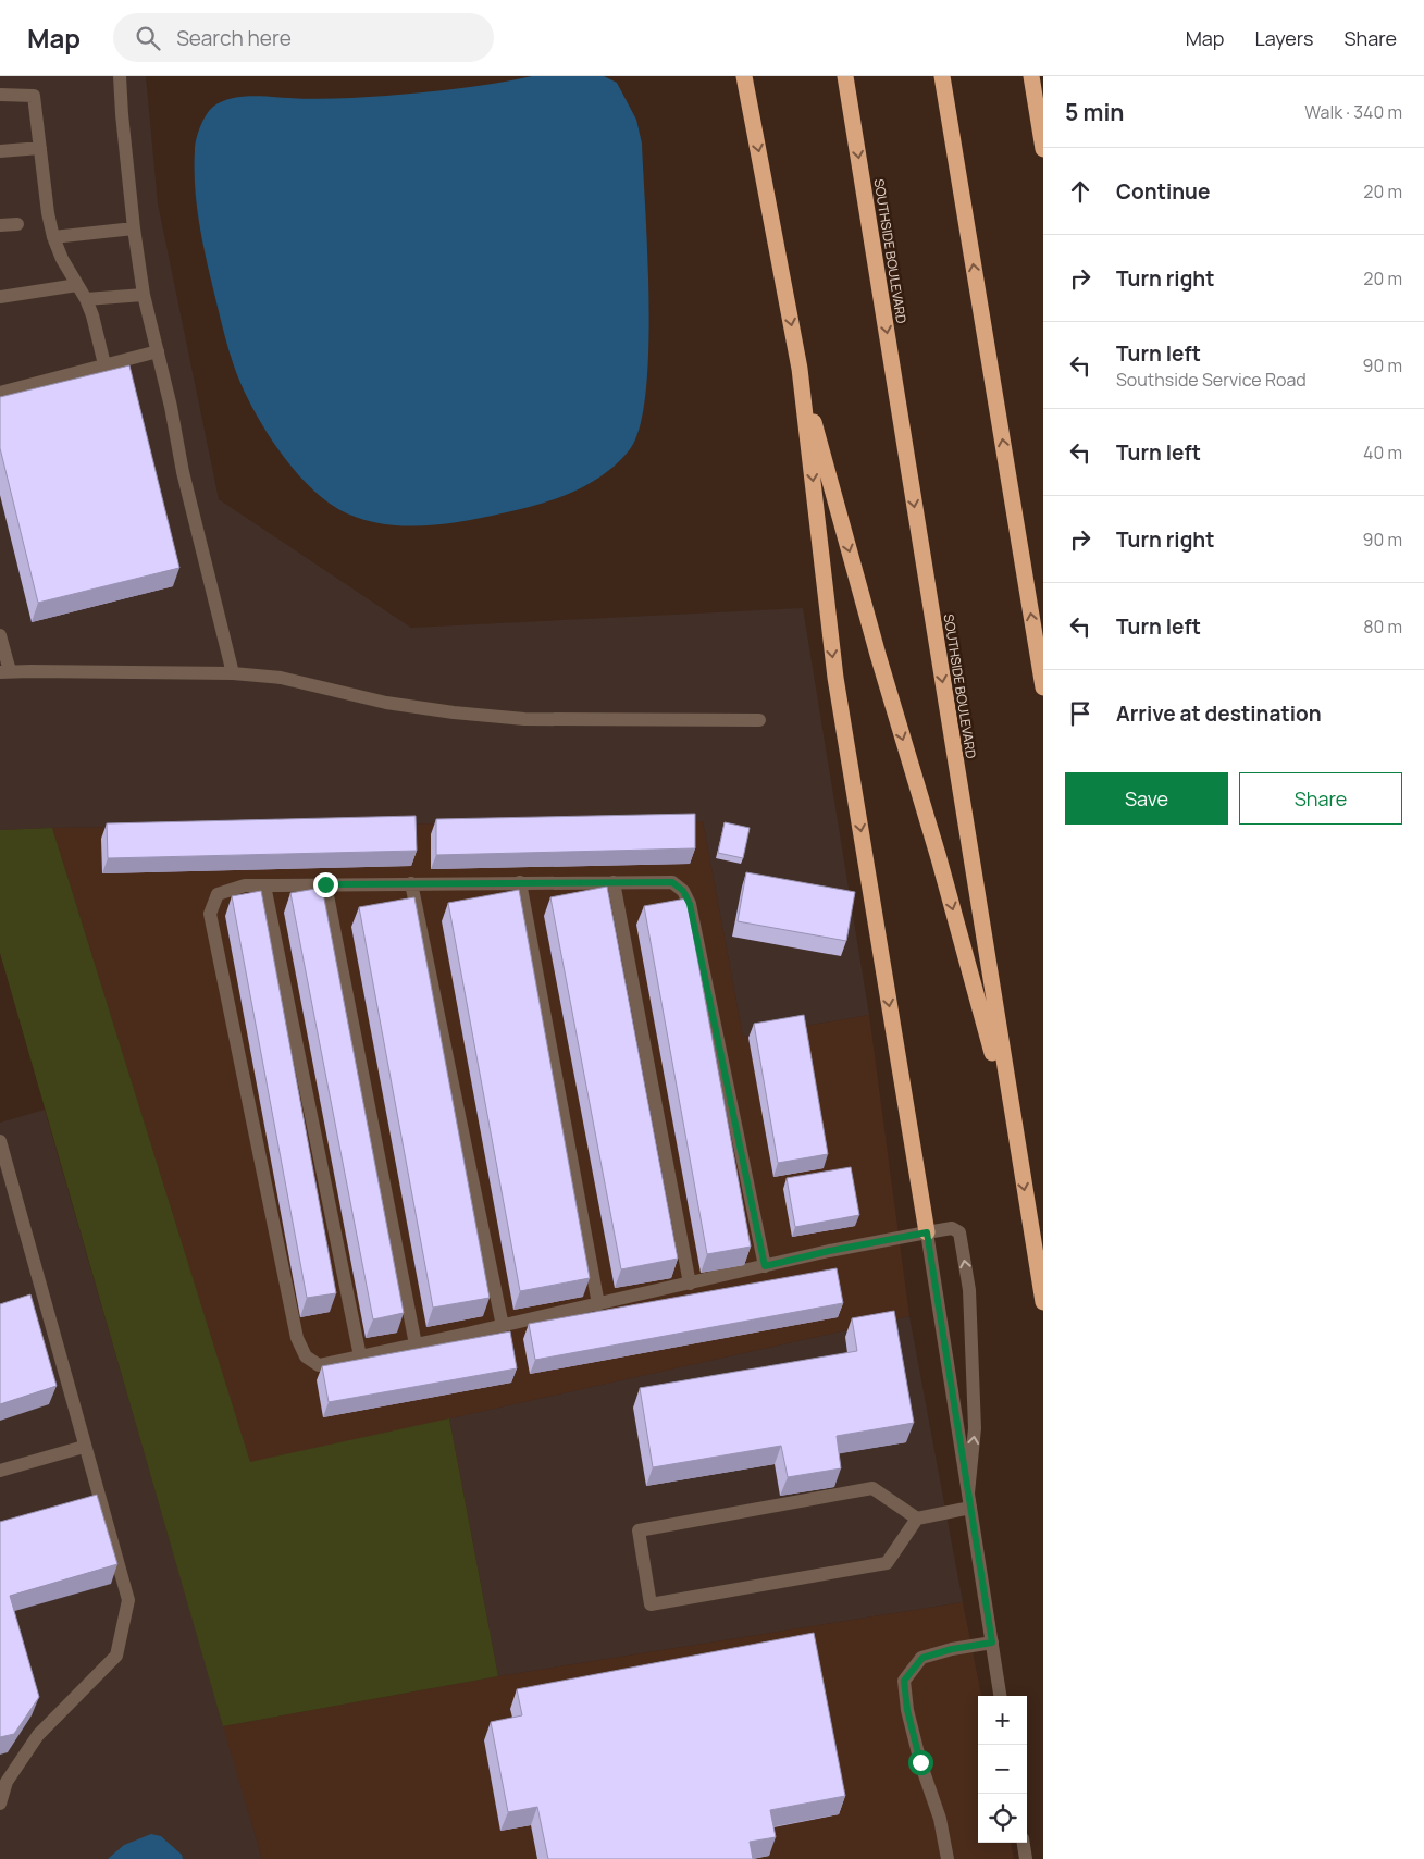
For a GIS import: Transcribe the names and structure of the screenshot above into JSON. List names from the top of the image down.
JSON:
{
  "streets": {
    "highway": ["SOUTHSIDE BOULEVARD"]
  },
  "page": {
    "header": "Map",
    "search": "Search here",
    "nav": ["Map", "Layers", "Share"],
    "heading": ["5 min", "Walk · 340 m"],
    "list": [
      ["Continue", "20 m"],
      ["Turn right", "20 m"],
      ["Turn left", "Southside Service Road", "90 m"],
      ["Turn left", "40 m"],
      ["Turn right", "90 m"],
      ["Turn left", "80 m"],
      "Arrive at destination"
    ],
    "buttons": ["Save", "Share"],
    "map_buttons": ["+", "−"]
  }
}
